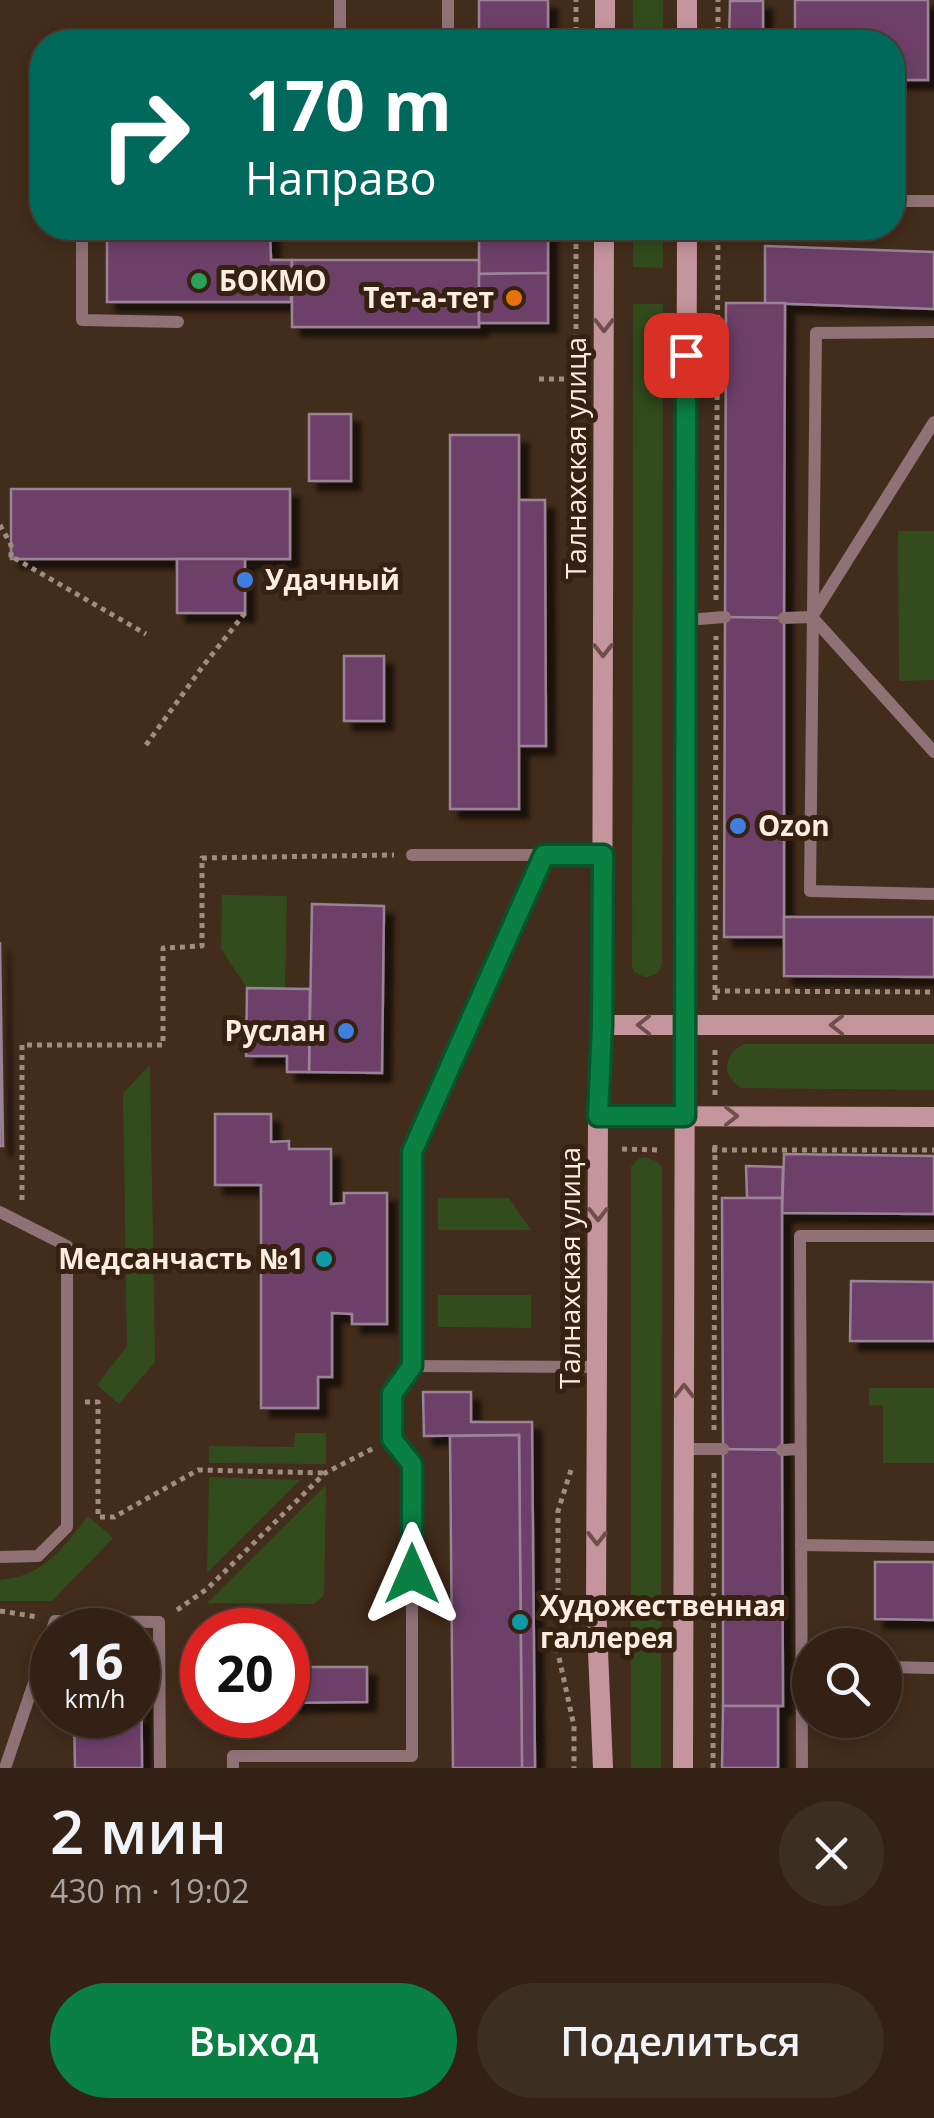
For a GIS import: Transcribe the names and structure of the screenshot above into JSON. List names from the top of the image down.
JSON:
{
  "streets": {
    "street": ["Талнахская улица"]
  },
  "places": [
    "БОКМО",
    "Тет-а-тет",
    "Удачный",
    "Ozon",
    "Руслан",
    "Медсанчасть №1",
    "Художественная галлерея"
  ],
  "page": {
    "turn": ["170 m", "Направо"],
    "speed": "16 km/h",
    "limit": "20",
    "heading": ["2 мин", "430 m · 19:02"],
    "buttons": ["Выход", "Поделиться"]
  }
}
